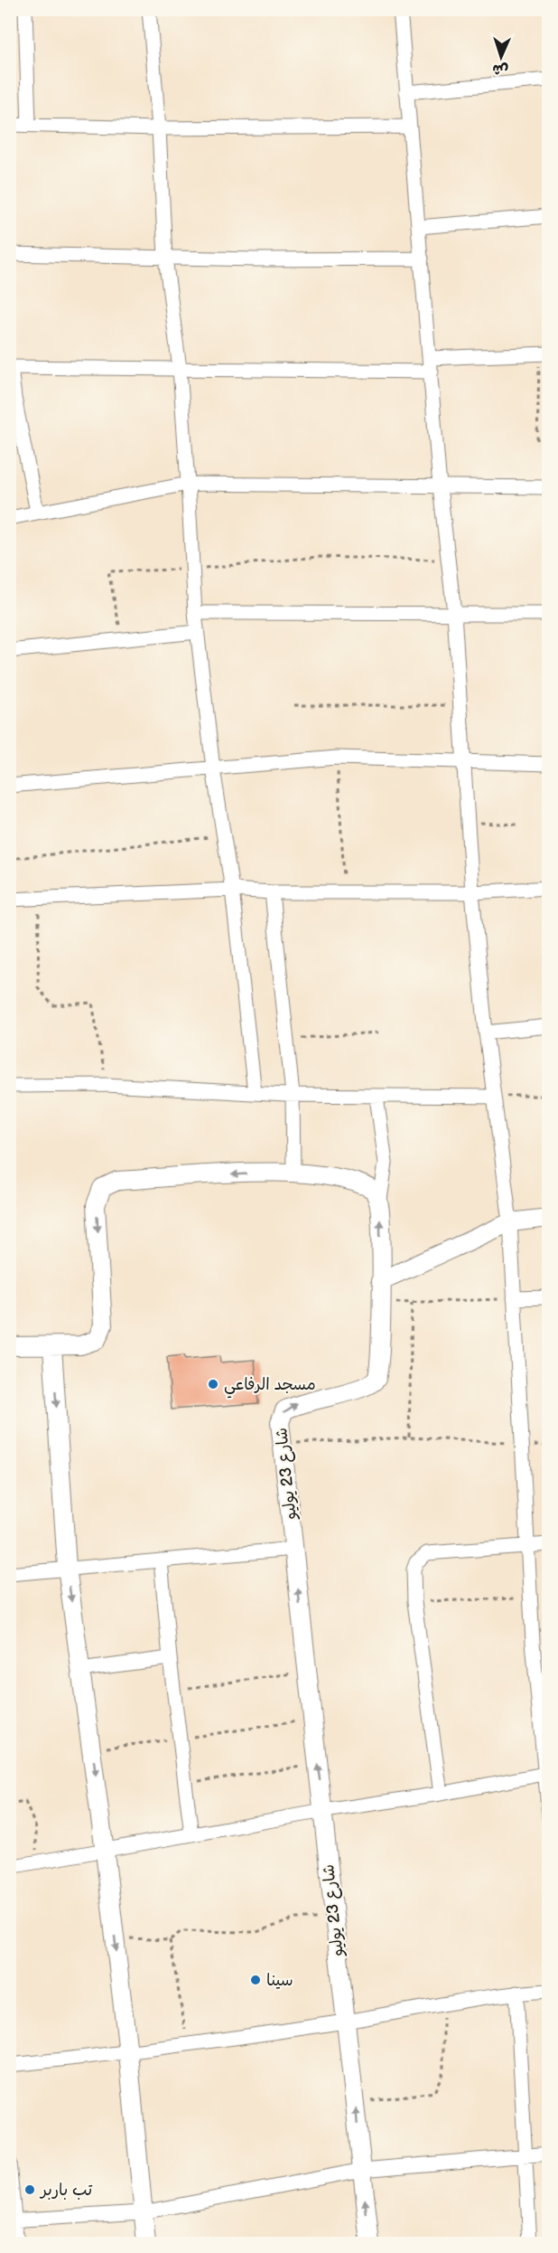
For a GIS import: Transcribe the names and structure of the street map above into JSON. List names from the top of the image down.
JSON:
{
  "streets": {
    "street": ["شارع 23 يوليو"]
  },
  "places": ["مسجد الرفاعي", "سينا", "تب باربر"],
  "north": "bottom"
}
